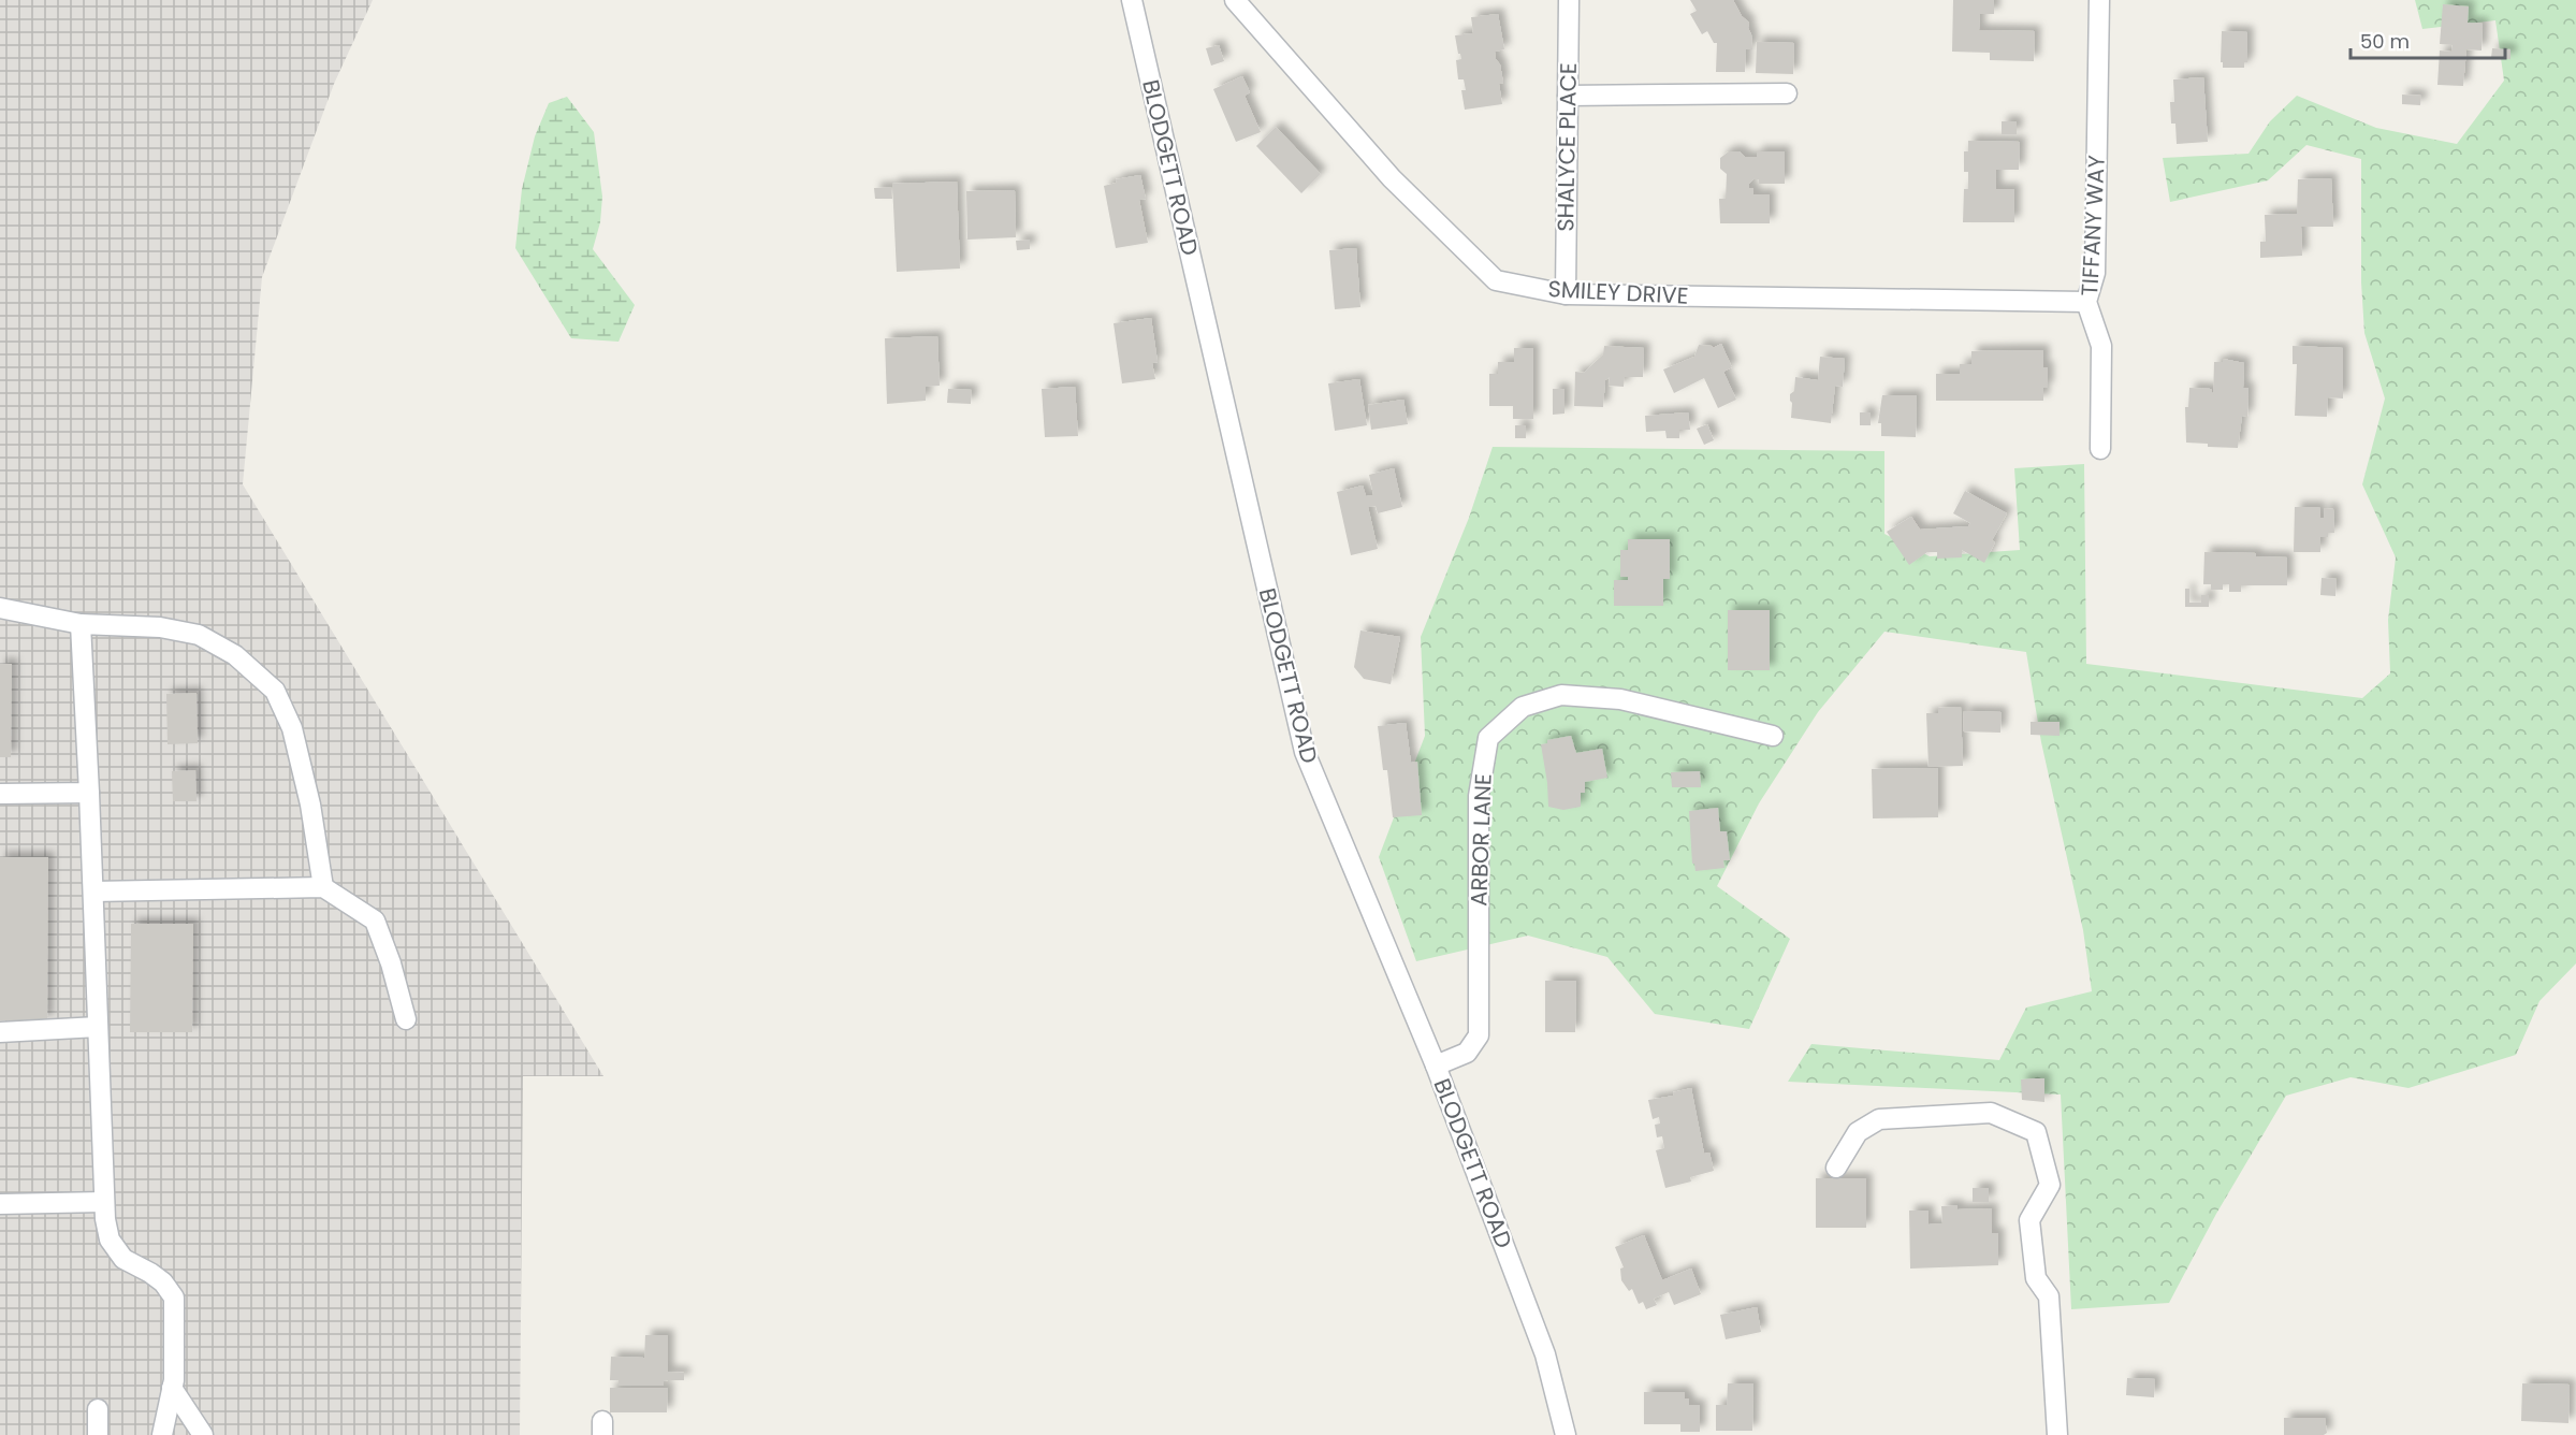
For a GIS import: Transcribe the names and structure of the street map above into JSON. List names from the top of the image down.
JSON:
{
  "streets": {
    "street": [
      "SHALYCE PLACE",
      "BLODGETT ROAD",
      "TIFFANY WAY",
      "SMILEY DRIVE",
      "ARBOR LANE"
    ]
  },
  "crossings": [
    ["SHALYCE PLACE", "SMILEY DRIVE"],
    ["BLODGETT ROAD", "ARBOR LANE"],
    ["TIFFANY WAY", "SMILEY DRIVE"]
  ],
  "scale_bar": "50 m"
}
